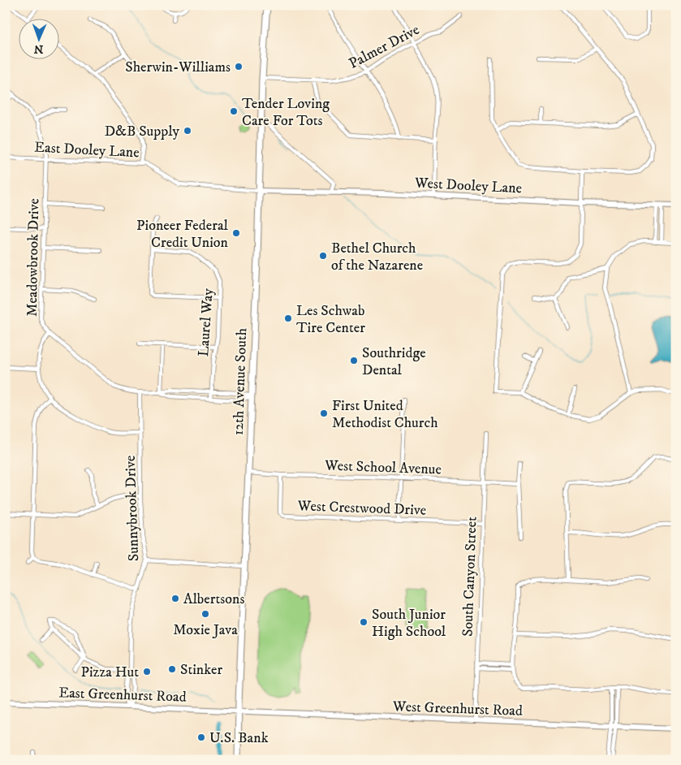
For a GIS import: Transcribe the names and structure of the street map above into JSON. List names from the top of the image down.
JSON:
{
  "streets": {
    "main road": [
      "West Dooley Lane",
      "12th Avenue South",
      "East Greenhurst Road",
      "West Greenhurst Road"
    ],
    "street": [
      "Palmer Drive",
      "East Dooley Lane",
      "Meadowbrook Drive",
      "Laurel Way",
      "West School Avenue",
      "West Crestwood Drive",
      "Sunnybrook Drive",
      "South Canyon Street"
    ]
  },
  "crossings": [
    ["Palmer Drive", "12th Avenue South"],
    ["East Dooley Lane", "West Dooley Lane"],
    ["East Dooley Lane", "Meadowbrook Drive"],
    ["East Dooley Lane", "12th Avenue South"],
    ["West Dooley Lane", "12th Avenue South"],
    ["Meadowbrook Drive", "Laurel Way"],
    ["Meadowbrook Drive", "12th Avenue South"],
    ["Meadowbrook Drive", "Sunnybrook Drive"],
    ["12th Avenue South", "West School Avenue"],
    ["12th Avenue South", "East Greenhurst Road"],
    ["12th Avenue South", "West Greenhurst Road"],
    ["West School Avenue", "West Crestwood Drive"],
    ["West School Avenue", "South Canyon Street"],
    ["West Crestwood Drive", "South Canyon Street"],
    ["Sunnybrook Drive", "East Greenhurst Road"],
    ["South Canyon Street", "West Greenhurst Road"],
    ["East Greenhurst Road", "West Greenhurst Road"]
  ],
  "places": [
    "Sherwin-Williams",
    "Tender Loving Care For Tots",
    "D&B Supply",
    "Pioneer Federal Credit Union",
    "Bethel Church of the Nazarene",
    "Les Schwab Tire Center",
    "Southridge Dental",
    "First United Methodist Church",
    "Albertsons",
    "Moxie Java",
    "South Junior High School",
    "Stinker",
    "Pizza Hut",
    "U.S. Bank"
  ],
  "north": "bottom"
}
